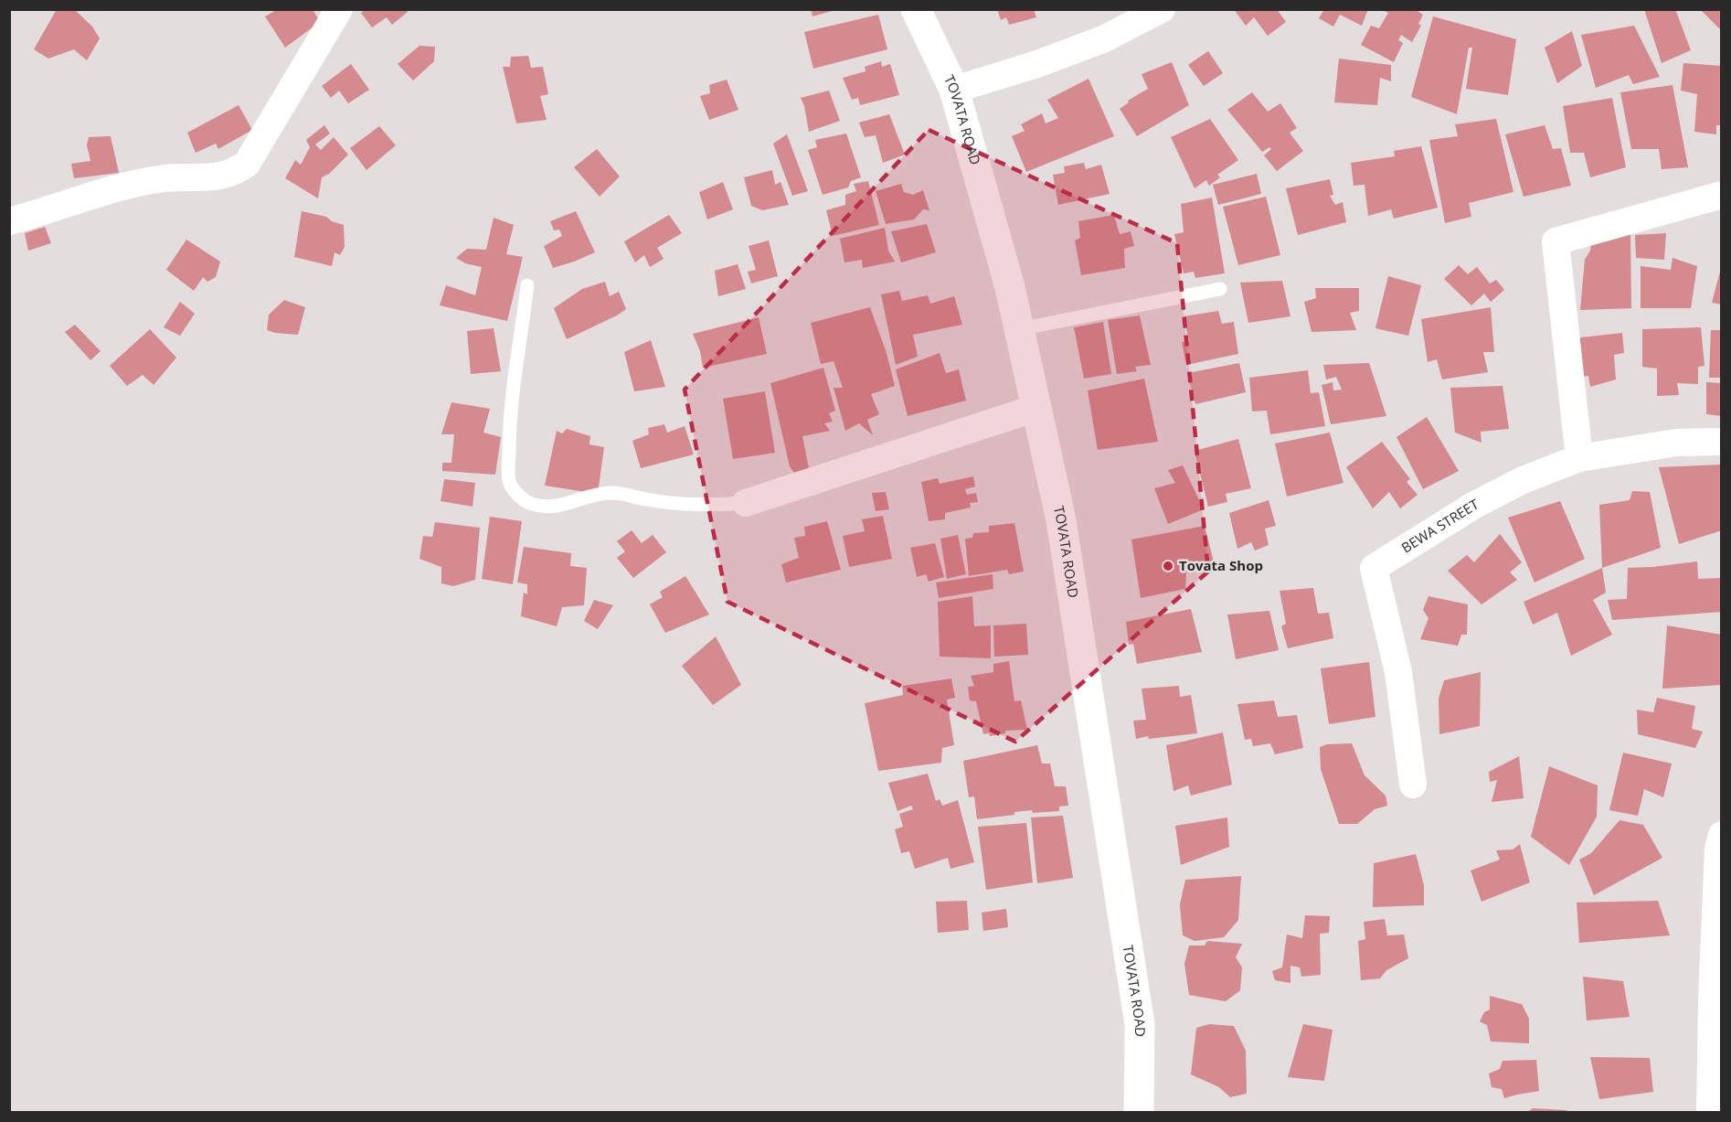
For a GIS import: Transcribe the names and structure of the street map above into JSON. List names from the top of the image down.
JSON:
{
  "streets": {
    "street": ["TOVATA ROAD", "BEWA STREET"]
  },
  "places": ["Tovata Shop"]
}
